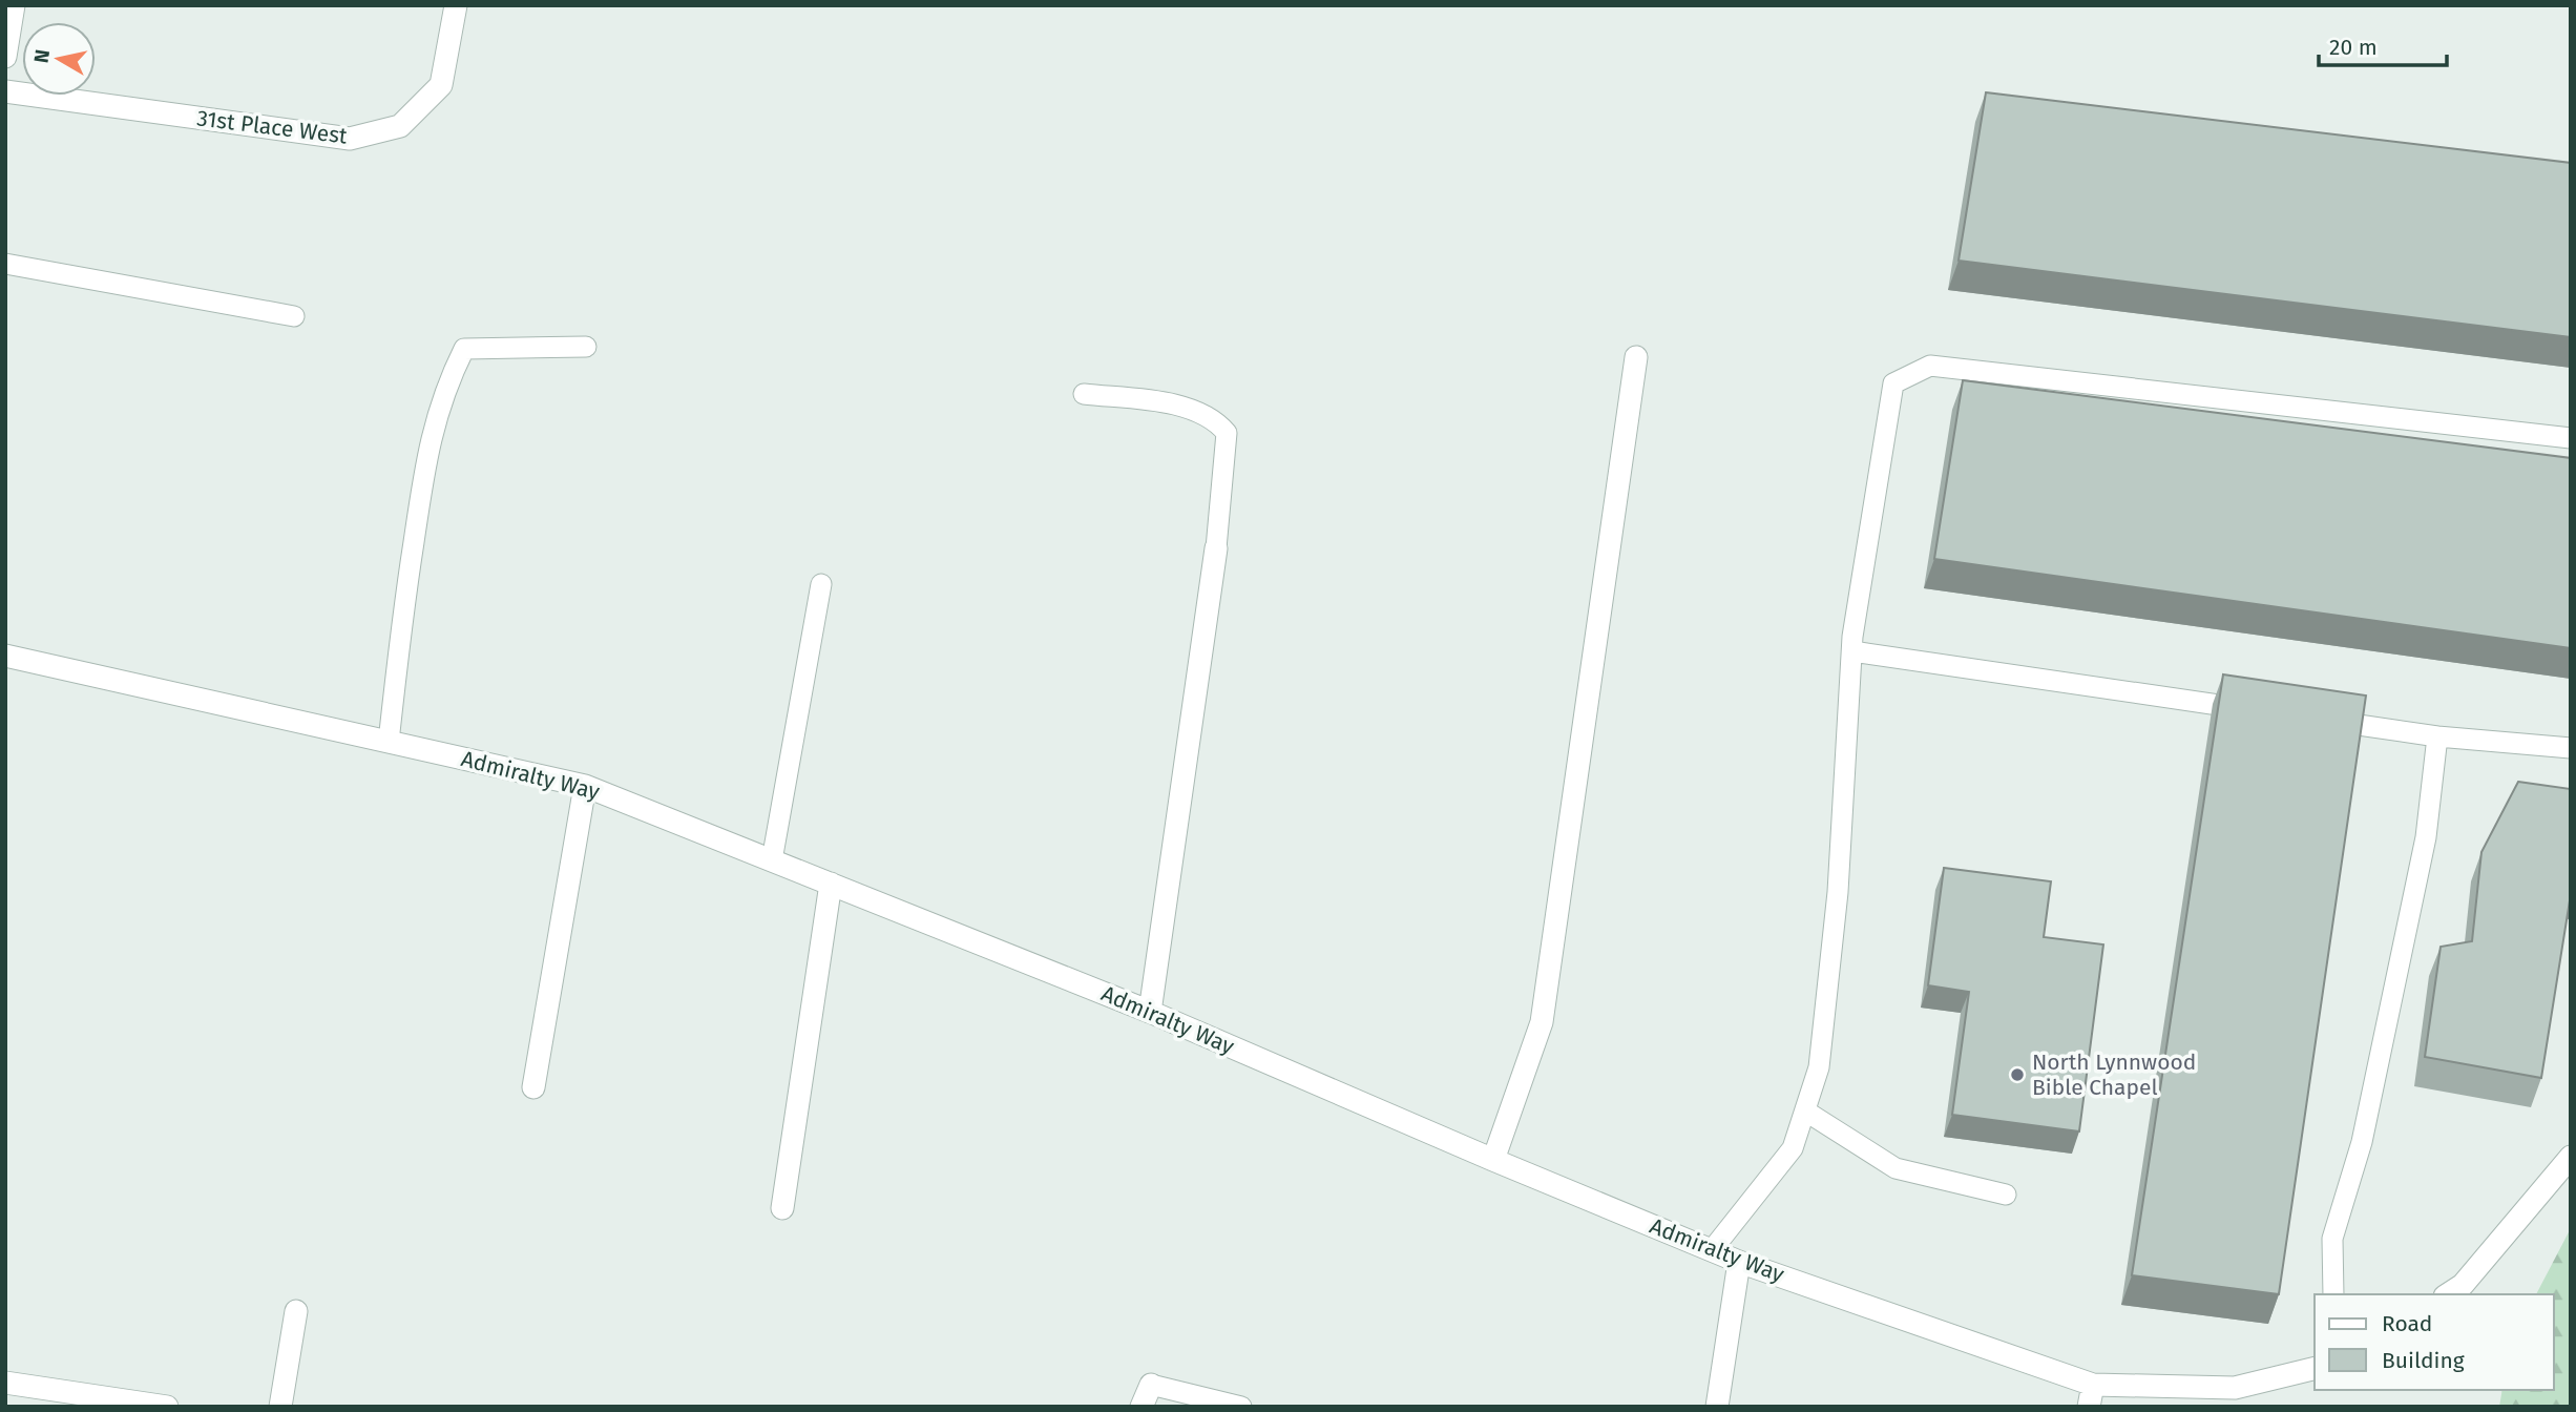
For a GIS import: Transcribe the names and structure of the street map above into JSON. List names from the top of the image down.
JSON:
{
  "streets": {
    "street": ["31st Place West", "Admiralty Way"]
  },
  "places": ["North Lynnwood Bible Chapel"],
  "legend": ["Road", "Building"],
  "scale_bar": "20 m",
  "north": "left"
}
